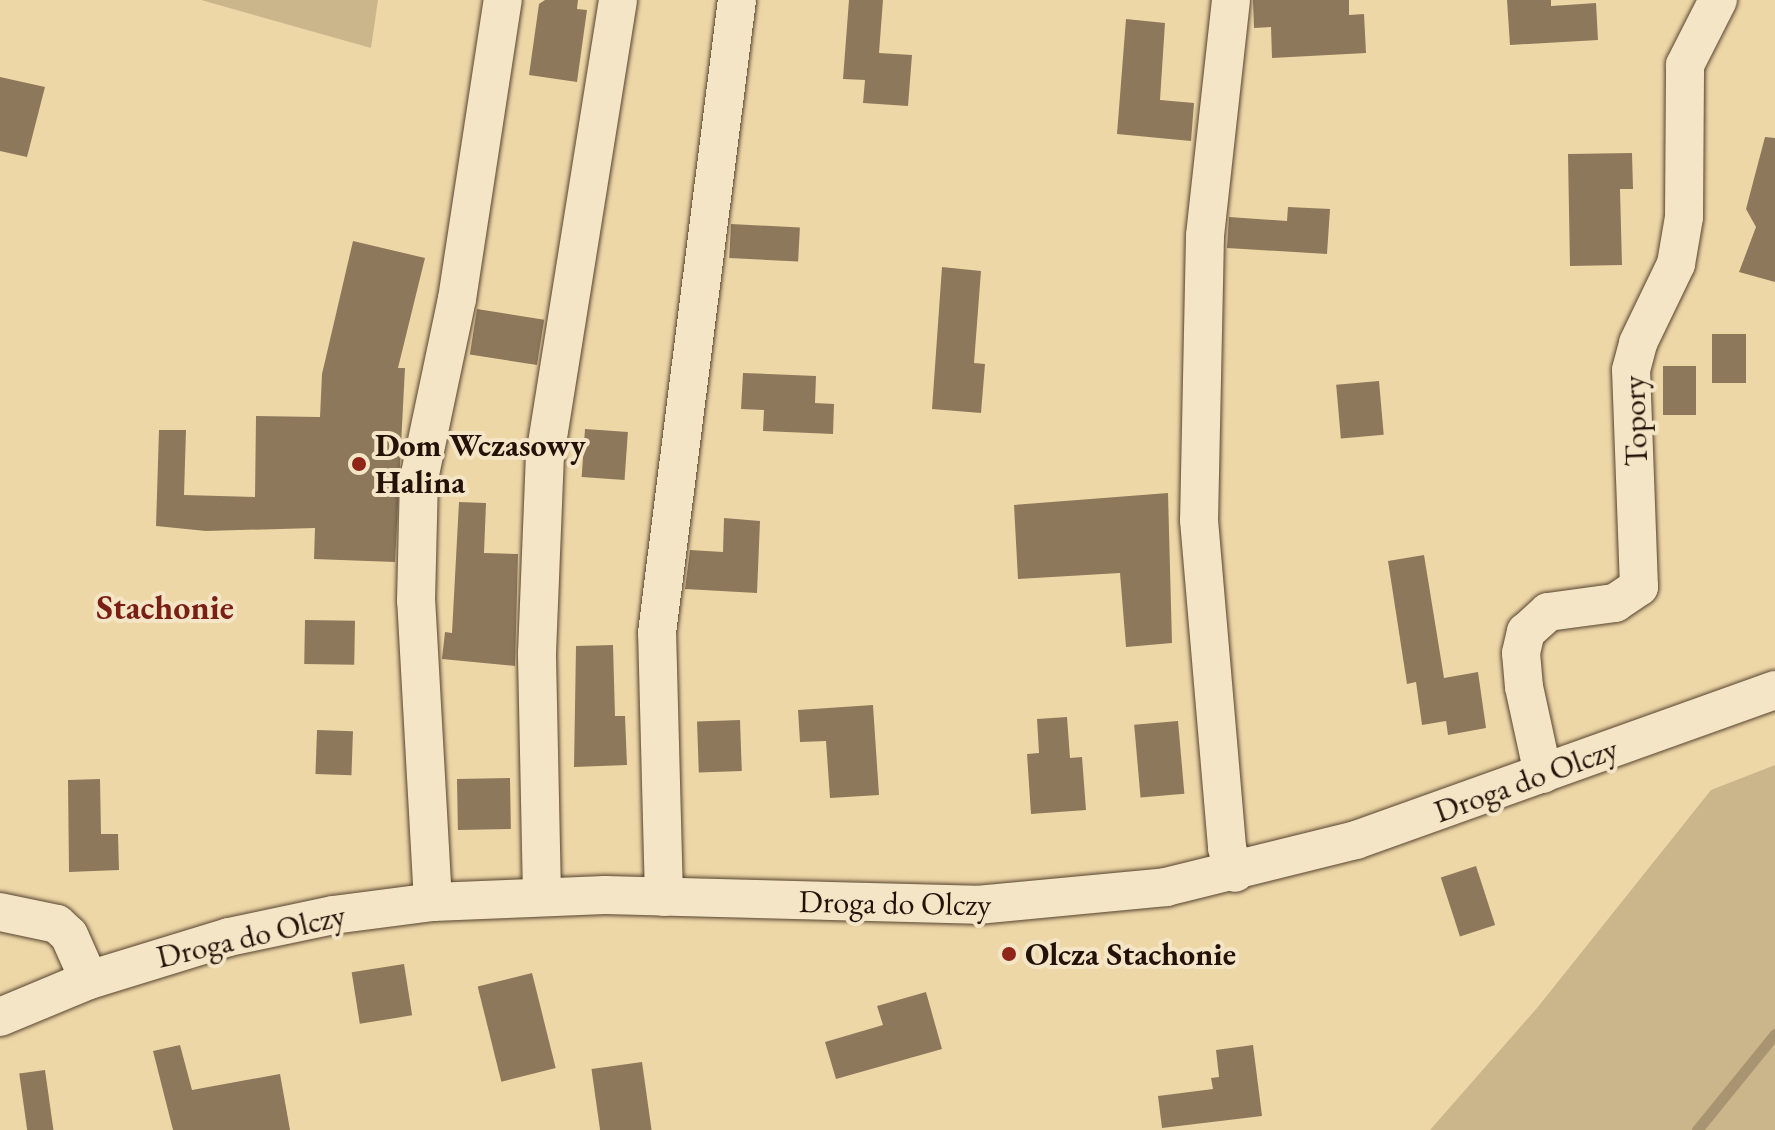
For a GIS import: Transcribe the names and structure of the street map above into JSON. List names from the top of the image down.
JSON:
{
  "streets": {
    "street": ["Topory", "Droga do Olczy"]
  },
  "crossings": [
    ["Topory", "Droga do Olczy"]
  ],
  "districts": ["Stachonie"],
  "places": ["Dom Wczasowy Halina", "Olcza Stachonie"]
}
